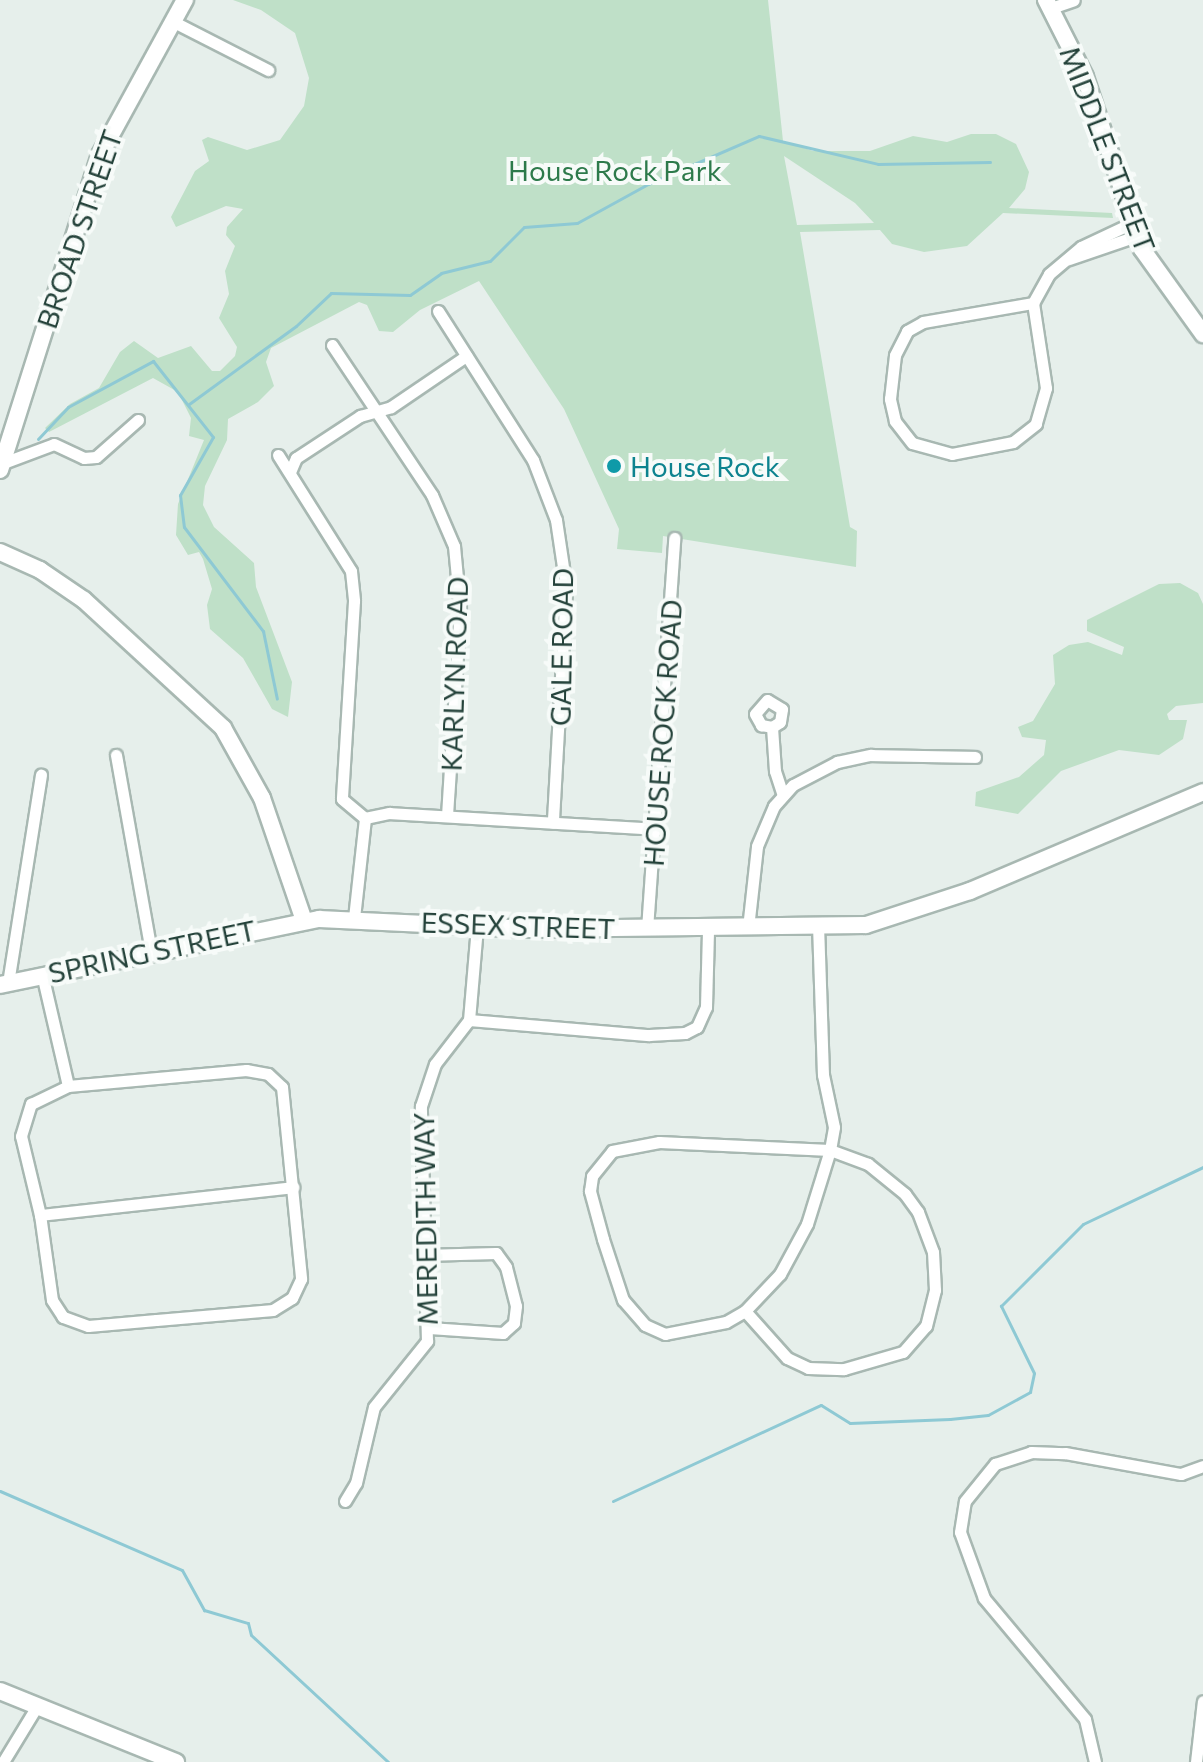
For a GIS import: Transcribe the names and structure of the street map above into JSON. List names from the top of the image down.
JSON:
{
  "streets": {
    "street": [
      "MIDDLE STREET",
      "BROAD STREET",
      "GALE ROAD",
      "KARLYN ROAD",
      "HOUSE ROCK ROAD",
      "ESSEX STREET",
      "SPRING STREET",
      "MEREDITH WAY"
    ]
  },
  "crossings": [
    ["HOUSE ROCK ROAD", "ESSEX STREET"],
    ["ESSEX STREET", "SPRING STREET"]
  ],
  "parks": ["House Rock Park"],
  "places": ["House Rock"]
}
